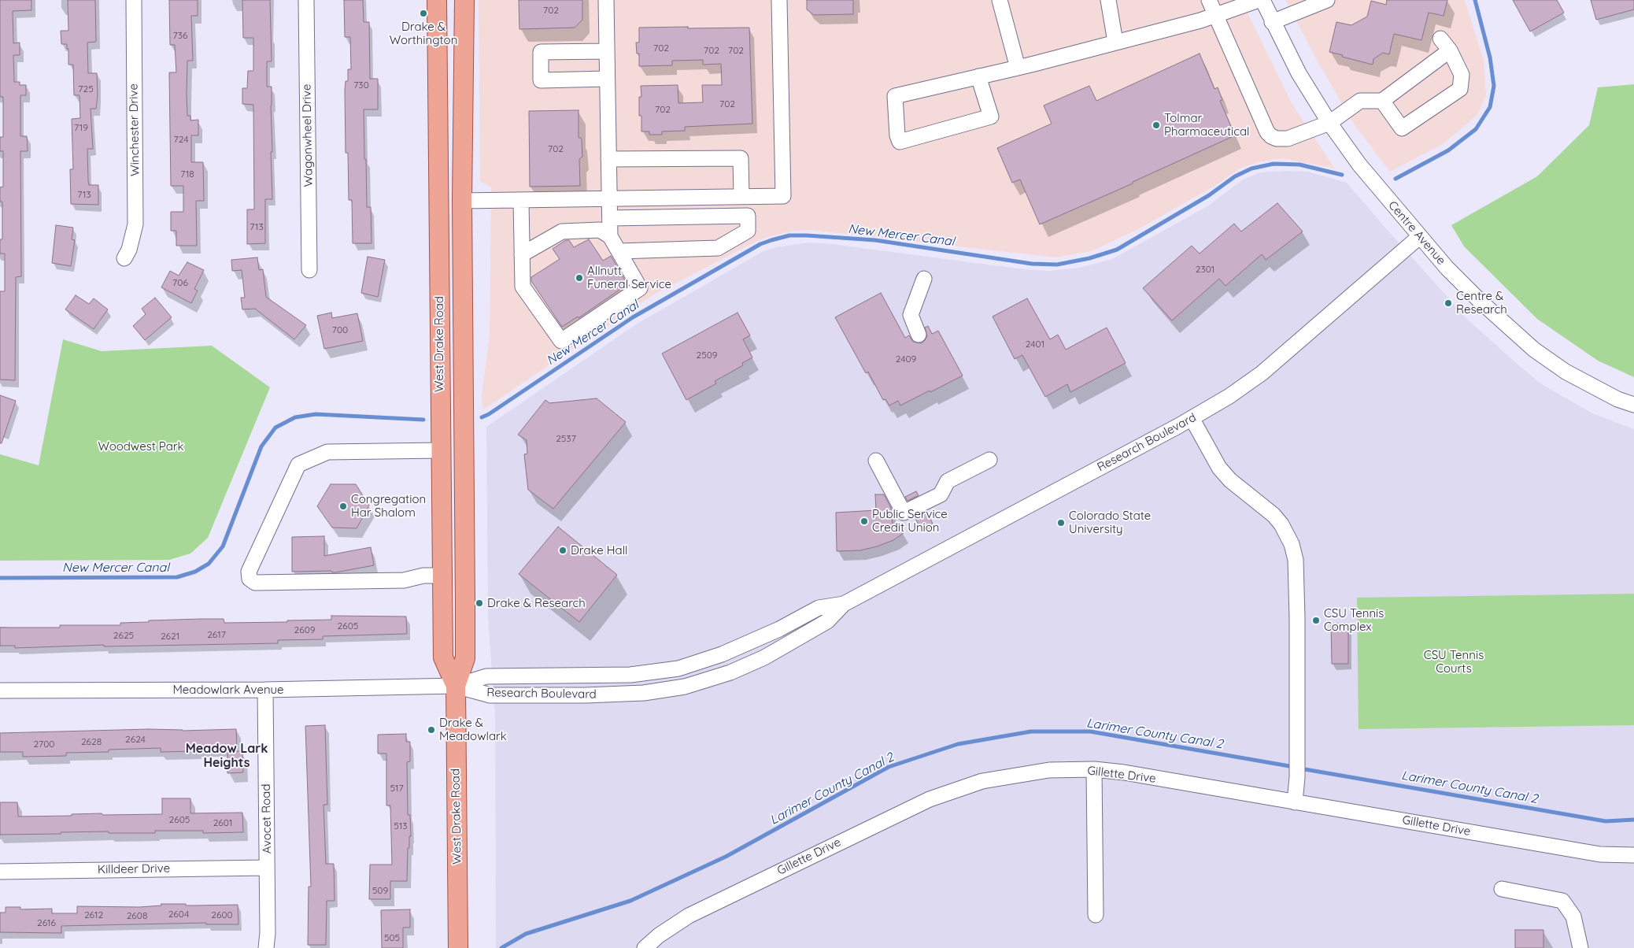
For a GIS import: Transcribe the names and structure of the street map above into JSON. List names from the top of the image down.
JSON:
{
  "streets": {
    "main road": ["West Drake Road"],
    "street": [
      "Winchester Drive",
      "Wagonwheel Drive",
      "Centre Avenue",
      "Research Boulevard",
      "Meadowlark Avenue",
      "Gillette Drive",
      "Avocet Road",
      "Killdeer Drive"
    ]
  },
  "crossings": [
    ["Centre Avenue", "Research Boulevard"],
    ["West Drake Road", "Research Boulevard"],
    ["West Drake Road", "Meadowlark Avenue"],
    ["Research Boulevard", "Meadowlark Avenue"],
    ["Meadowlark Avenue", "Avocet Road"],
    ["Avocet Road", "Killdeer Drive"]
  ],
  "districts": ["Meadow Lark Heights"],
  "water": ["New Mercer Canal", "Larimer County Canal 2"],
  "parks": ["Woodwest Park", "CSU Tennis Courts"],
  "places": [
    "Drake & Worthington",
    "Tolmar Pharmaceutical",
    "Allnutt Funeral Service",
    "Centre & Research",
    "Congregation Har Shalom",
    "Public Service Credit Union",
    "Colorado State University",
    "Drake Hall",
    "Drake & Research",
    "CSU Tennis Complex",
    "Drake & Meadowlark"
  ],
  "house_numbers": [
    "702",
    "736",
    "702",
    "702",
    "702",
    "730",
    "725",
    "702",
    "702",
    "719",
    "724",
    "702",
    "718",
    "713",
    "713",
    "2301",
    "706",
    "700",
    "2401",
    "2509",
    "2409",
    "2537",
    "2605",
    "2609",
    "2617",
    "2625",
    "2621",
    "2624",
    "2628",
    "2700",
    "517",
    "2605",
    "2601",
    "513",
    "509",
    "2604",
    "2612",
    "2600",
    "2608",
    "2616",
    "505"
  ]
}
